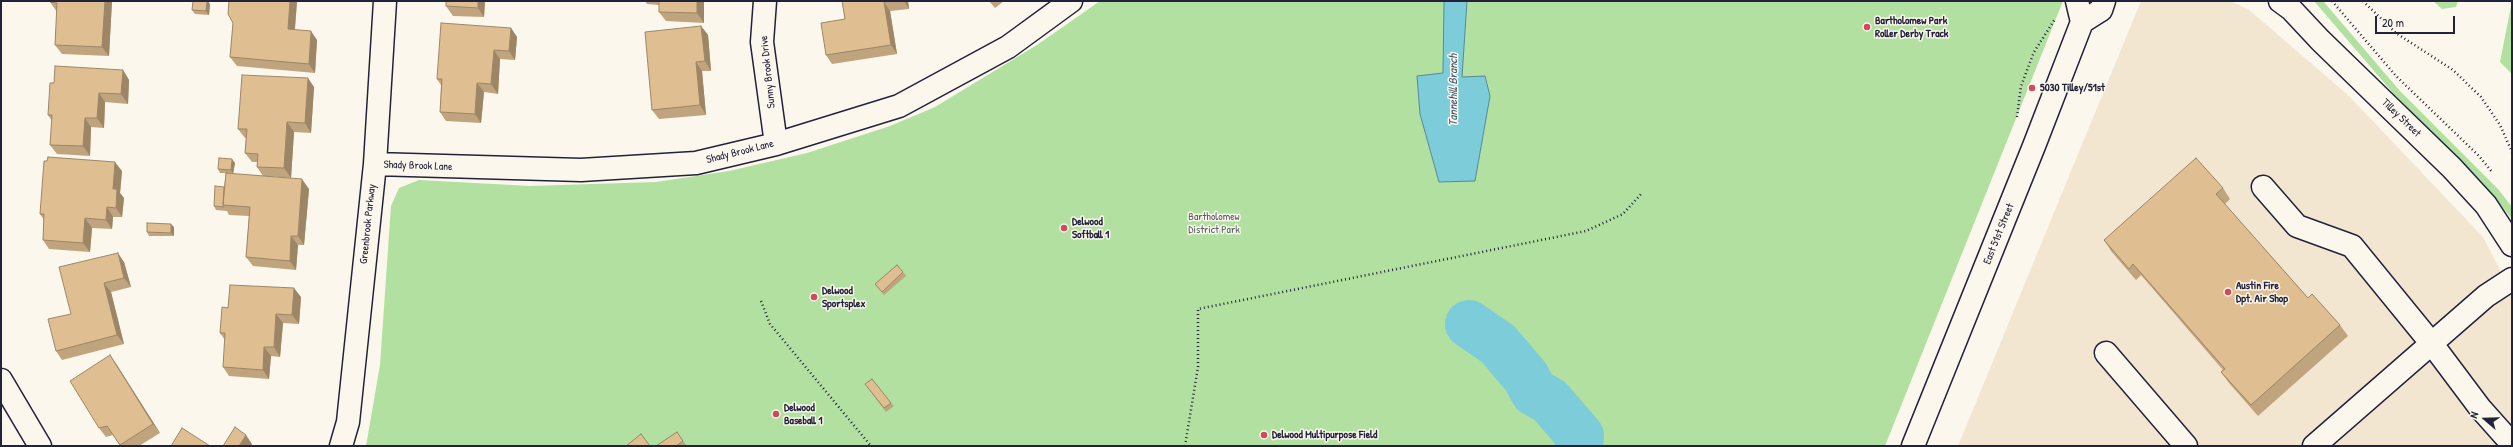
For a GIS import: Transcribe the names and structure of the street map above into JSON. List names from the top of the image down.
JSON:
{
  "streets": {
    "street": [
      "Sunny Brook Drive",
      "Tilley Street",
      "Shady Brook Lane",
      "Greenbrook Parkway",
      "East 51st Street"
    ]
  },
  "crossings": [
    ["Sunny Brook Drive", "Shady Brook Lane"],
    ["Shady Brook Lane", "Greenbrook Parkway"]
  ],
  "water": ["Tannehill Branch"],
  "parks": ["Bartholomew District Park"],
  "places": [
    "Bartholomew Park Roller Derby Track",
    "5030 Tilley/51st",
    "Delwood Softball 1",
    "Austin Fire Dpt. Air Shop",
    "Delwood Sportsplex",
    "Delwood Baseball 1",
    "Delwood Multipurpose Field"
  ],
  "scale_bar": "20 m",
  "north": "left"
}
